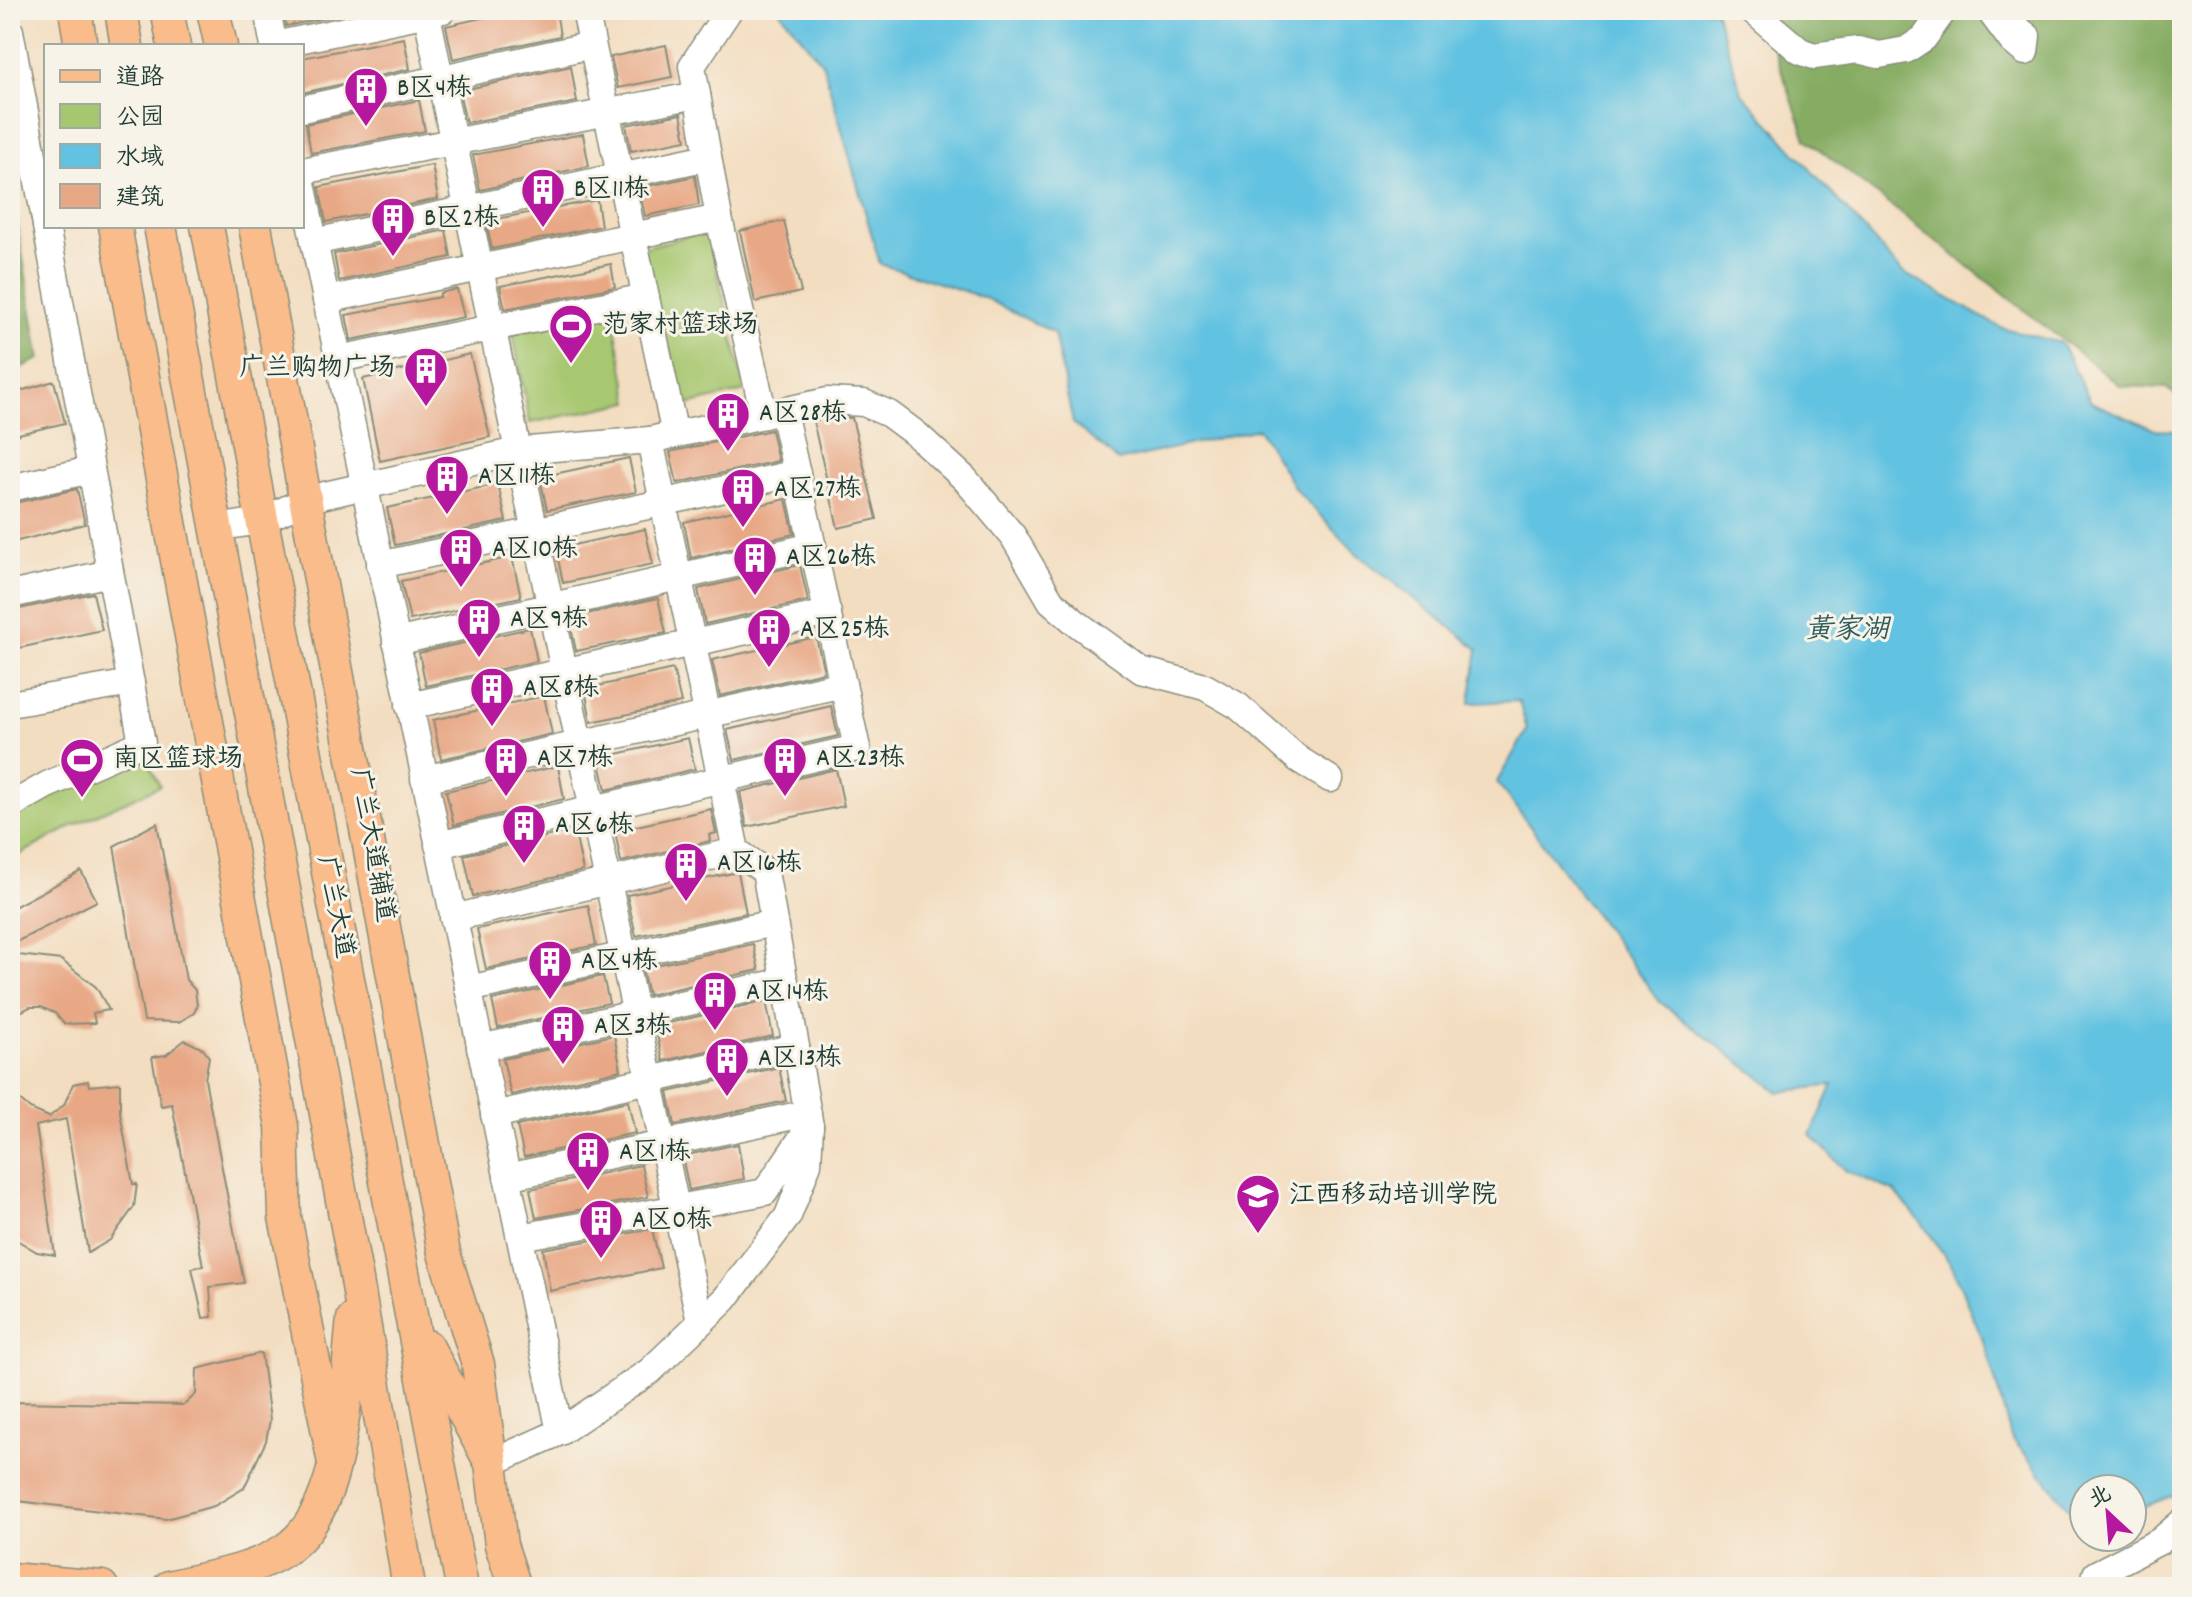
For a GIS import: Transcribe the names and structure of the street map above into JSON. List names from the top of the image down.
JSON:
{
  "streets": {
    "main road": ["广兰大道辅道", "广兰大道"]
  },
  "water": ["黄家湖"],
  "places": {
    "building": [
      "B区4栋",
      "B区11栋",
      "B区2栋",
      "广兰购物广场",
      "A区28栋",
      "A区11栋",
      "A区27栋",
      "A区10栋",
      "A区26栋",
      "A区9栋",
      "A区25栋",
      "A区8栋",
      "A区7栋",
      "A区23栋",
      "A区6栋",
      "A区16栋",
      "A区4栋",
      "A区14栋",
      "A区3栋",
      "A区13栋",
      "A区1栋",
      "A区0栋"
    ],
    "sports": ["范家村篮球场", "南区篮球场"],
    "school or university": ["江西移动培训学院"]
  },
  "legend": [
    "道路",
    "公园",
    "水域",
    "建筑"
  ],
  "north": "top left"
}
